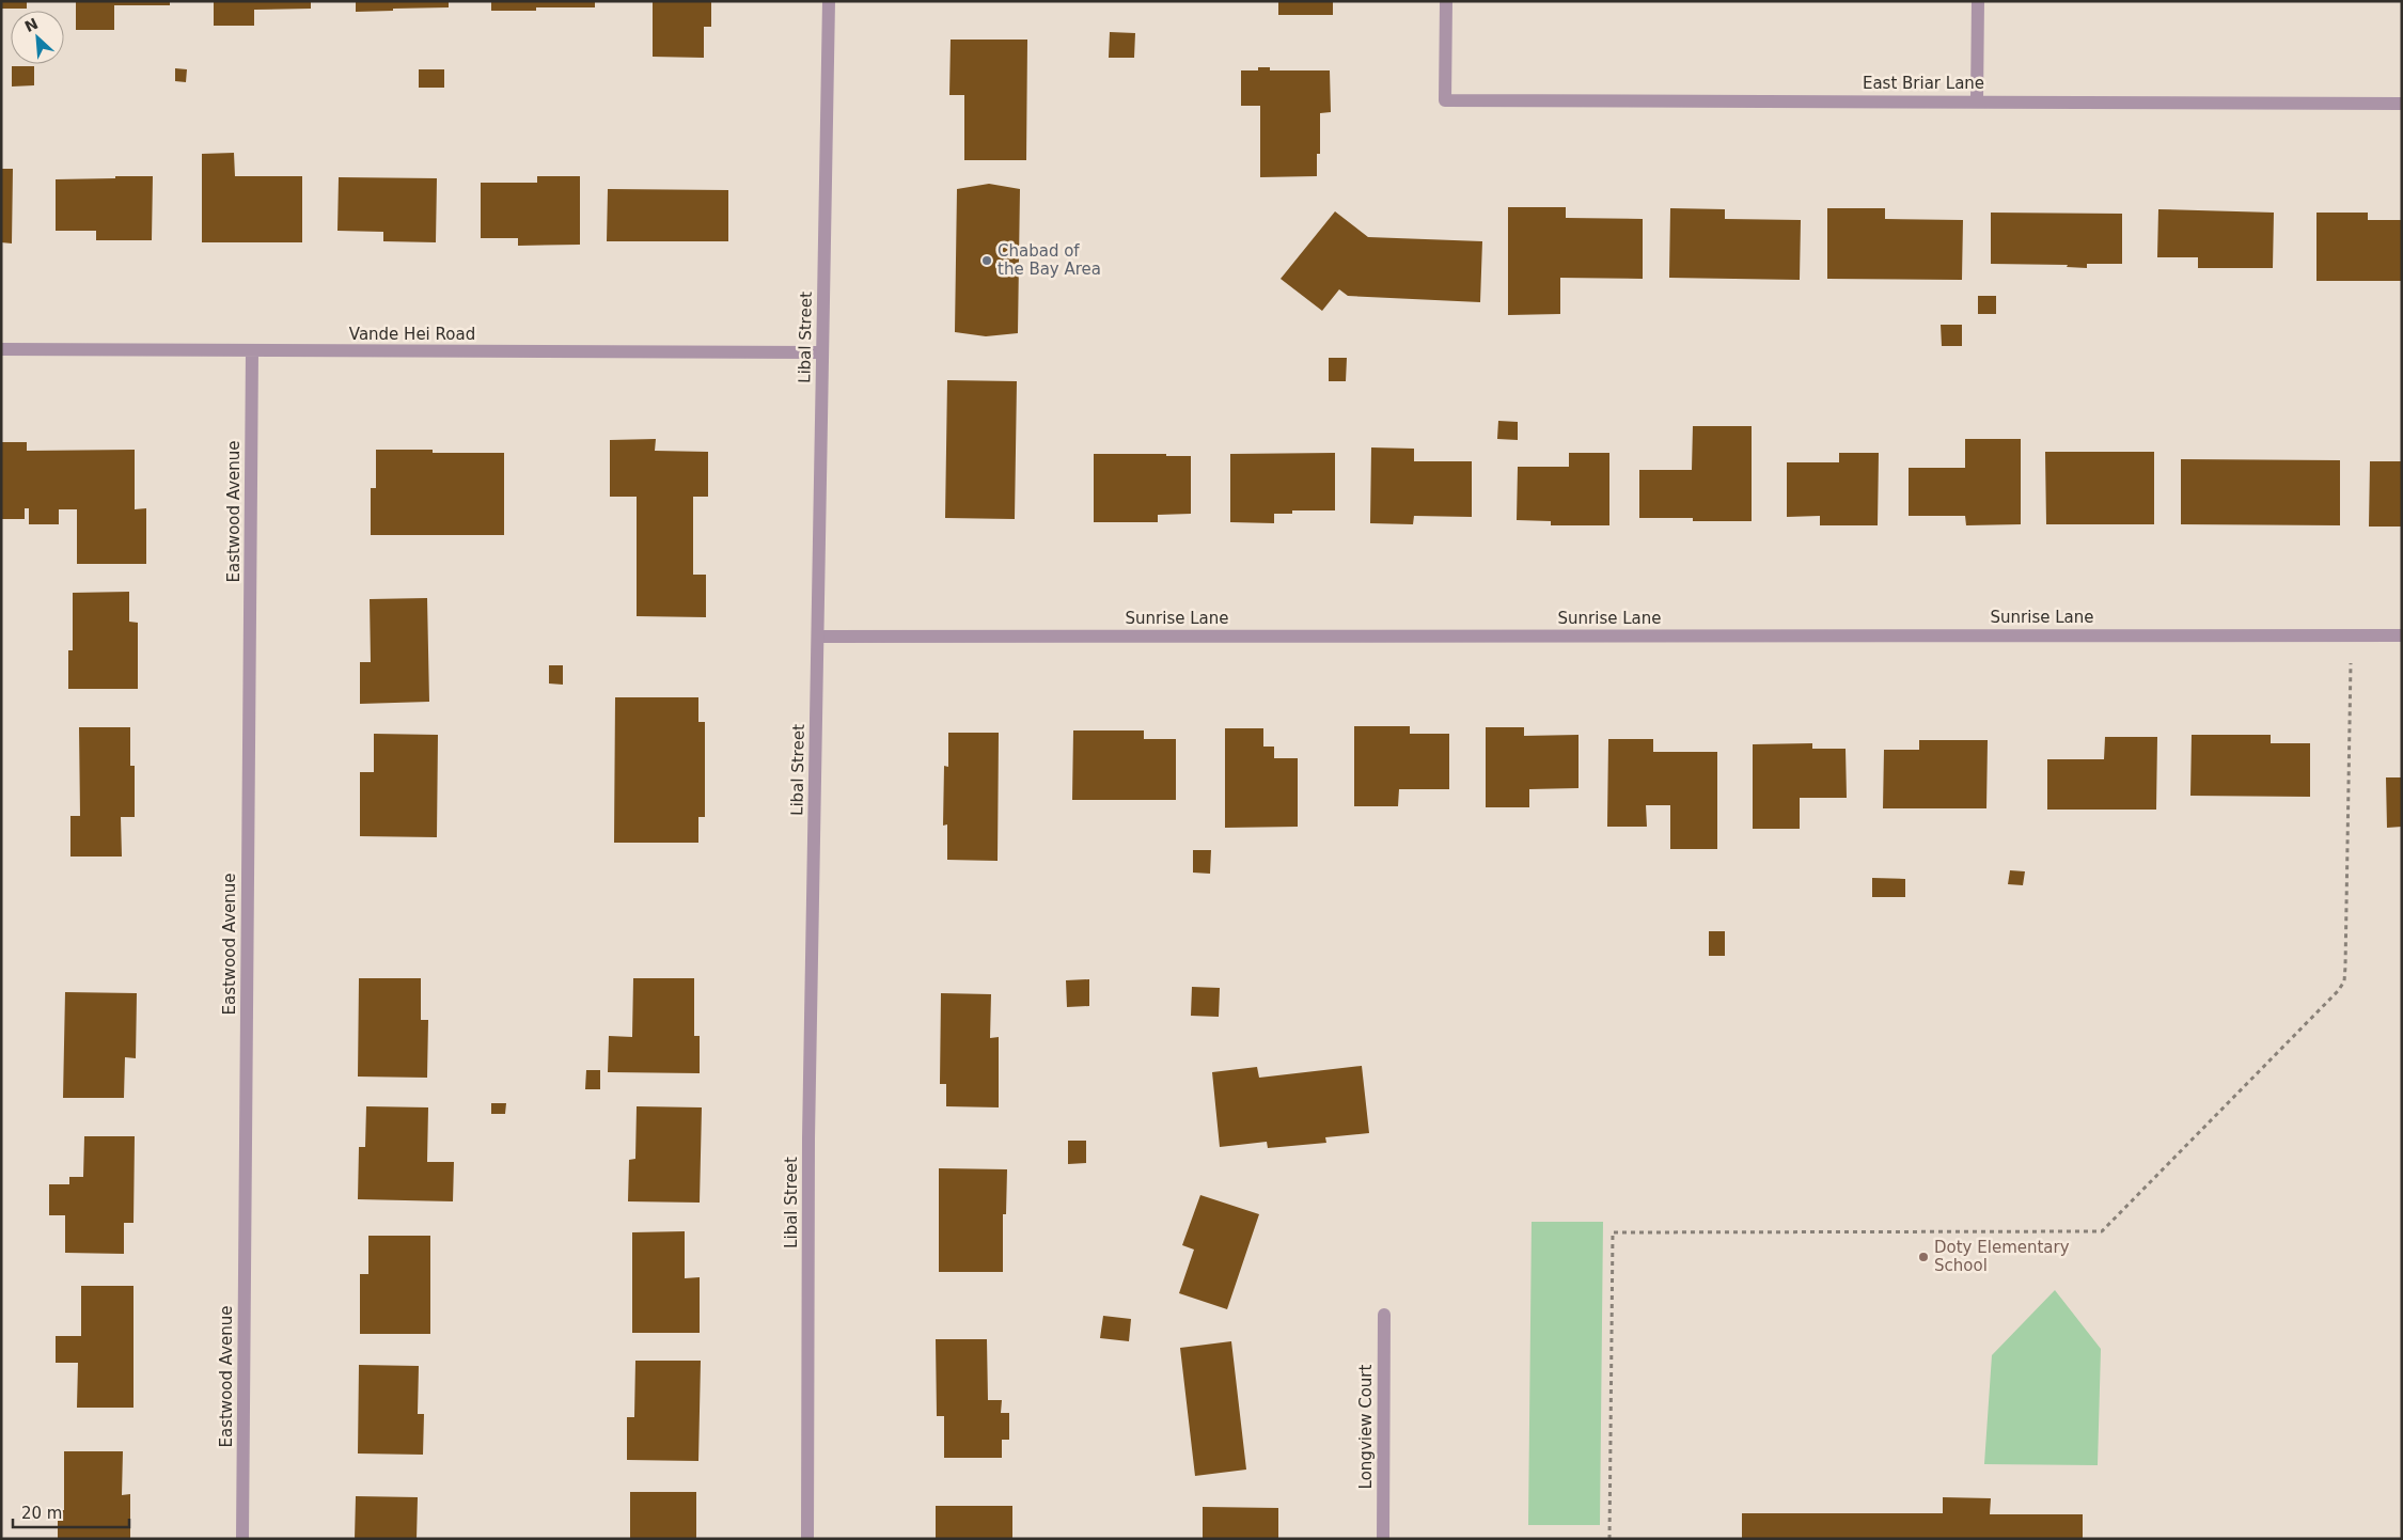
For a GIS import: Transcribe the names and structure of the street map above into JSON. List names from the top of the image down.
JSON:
{
  "streets": {
    "street": [
      "East Briar Lane",
      "Vande Hei Road",
      "Libal Street",
      "Eastwood Avenue",
      "Sunrise Lane",
      "Longview Court"
    ]
  },
  "crossings": [
    ["Vande Hei Road", "Libal Street"],
    ["Vande Hei Road", "Eastwood Avenue"],
    ["Libal Street", "Sunrise Lane"]
  ],
  "places": ["Chabad of the Bay Area", "Doty Elementary School"],
  "scale_bar": "20 m",
  "north": "top left"
}
